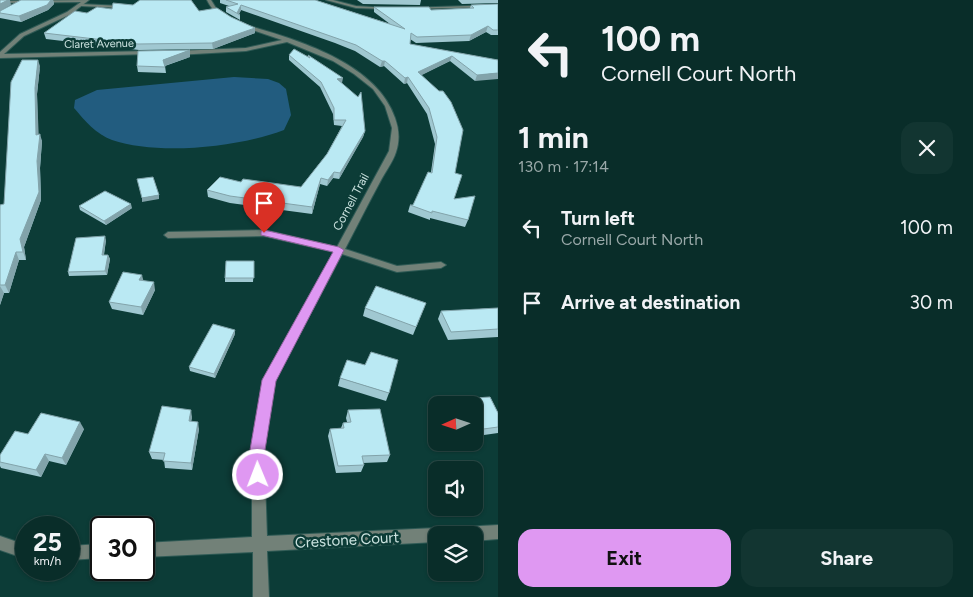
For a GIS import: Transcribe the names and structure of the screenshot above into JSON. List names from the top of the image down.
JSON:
{
  "streets": {
    "street": ["Claret Avenue", "Cornell Trail", "Crestone Court"]
  },
  "crossings": [
    ["Cornell Trail", "Crestone Court"]
  ],
  "north": "left",
  "page": {
    "turn": ["100 m", "Cornell Court North"],
    "heading": ["1 min", "130 m · 17:14"],
    "list": [
      {
        "name": "Turn left",
        "note": "Cornell Court North",
        "value": "100 m"
      },
      {
        "name": "Arrive at destination",
        "value": "30 m"
      }
    ],
    "speed": "25 km/h",
    "limit": "30",
    "buttons": ["Exit", "Share"]
  }
}
